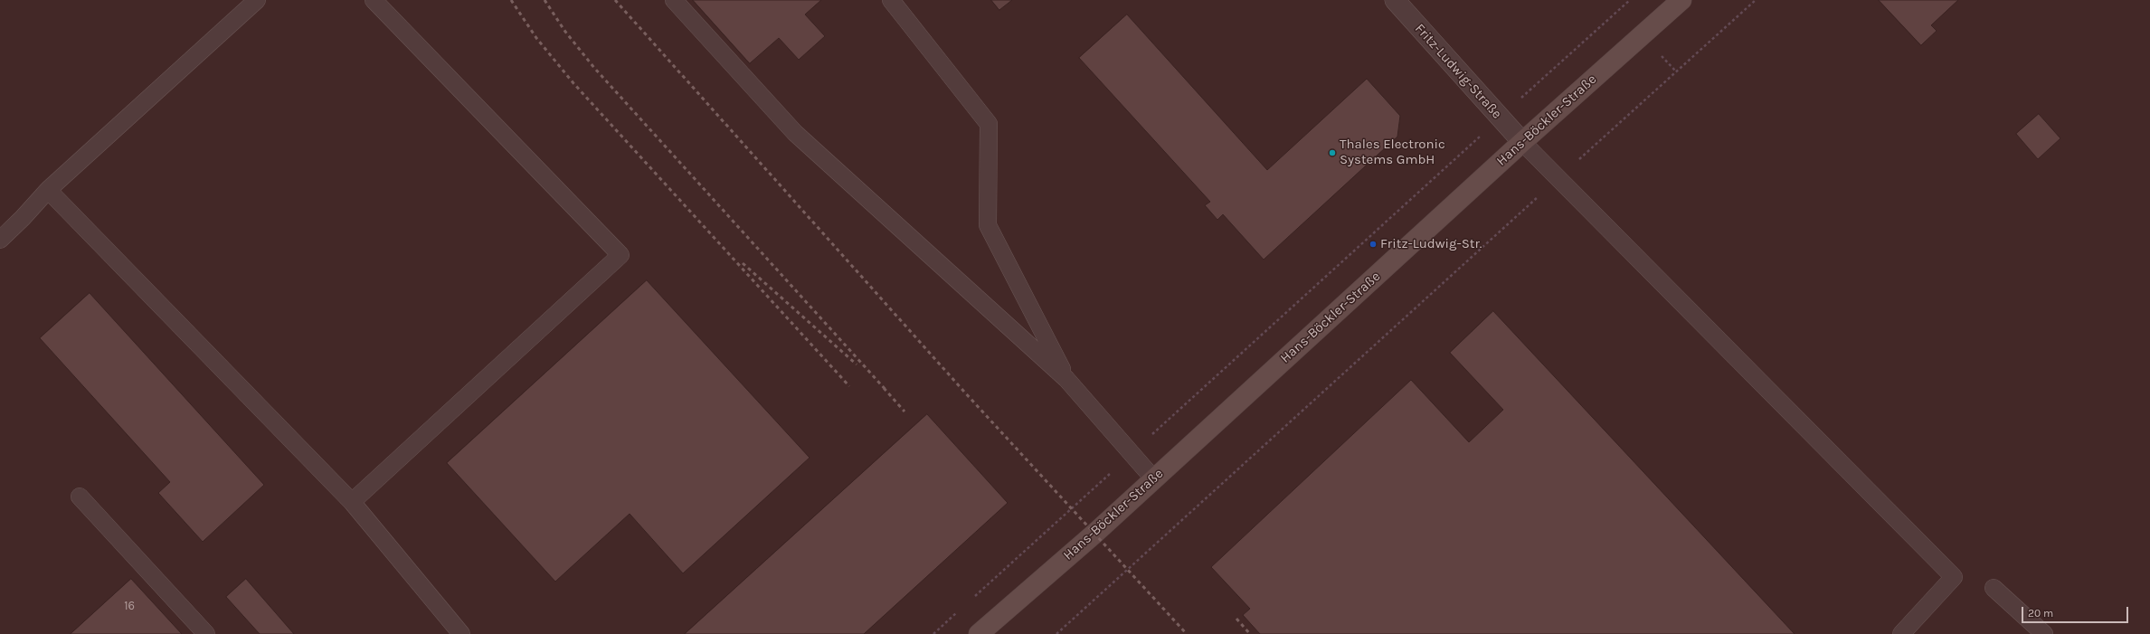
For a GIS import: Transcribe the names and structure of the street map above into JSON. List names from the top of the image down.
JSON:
{
  "streets": {
    "main road": ["Hans-Böckler-Straße"],
    "street": ["Fritz-Ludwig-Straße"]
  },
  "crossings": [
    ["Fritz-Ludwig-Straße", "Hans-Böckler-Straße"]
  ],
  "places": ["Thales Electronic Systems GmbH", "Fritz-Ludwig-Str."],
  "house_numbers": ["16"],
  "scale_bar": "20 m"
}
